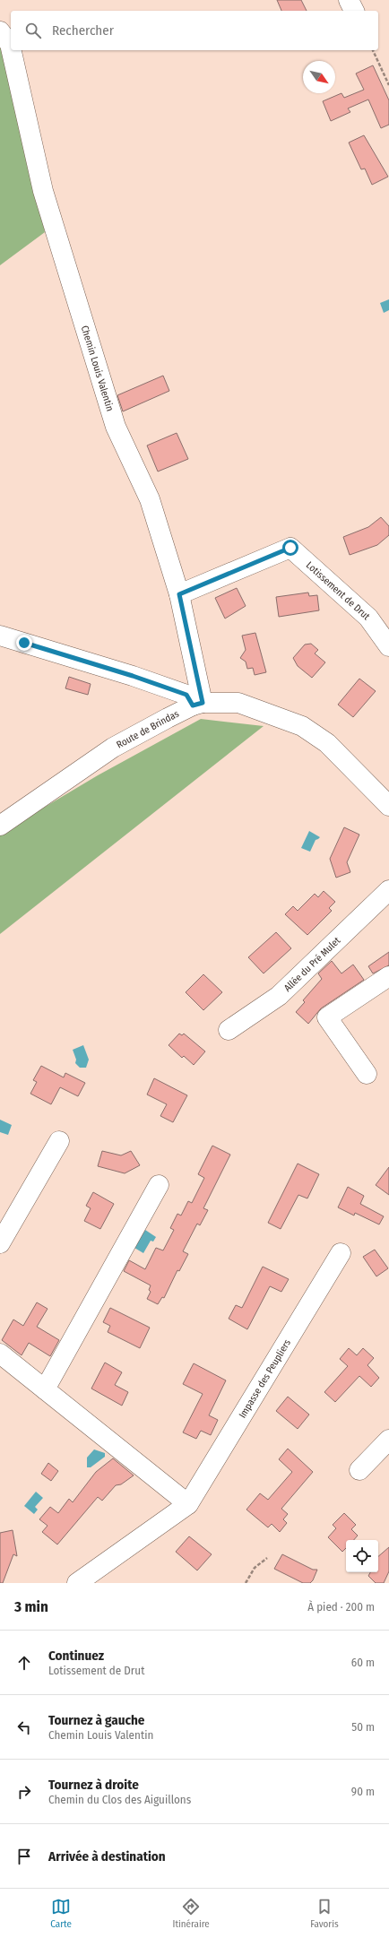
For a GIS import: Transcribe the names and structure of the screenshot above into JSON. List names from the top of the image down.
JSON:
{
  "streets": {
    "street": [
      "Chemin Louis Valentin",
      "Lotissement de Drut",
      "Route de Brindas",
      "Allée du Pré Mulet",
      "Impasse des Peupliers"
    ]
  },
  "crossings": [
    ["Chemin Louis Valentin", "Lotissement de Drut"],
    ["Chemin Louis Valentin", "Route de Brindas"]
  ],
  "north": "bottom right",
  "page": {
    "search": "Rechercher",
    "heading": ["3 min", "À pied · 200 m"],
    "list": [
      ["Continuez", "Lotissement de Drut", "60 m"],
      ["Tournez à gauche", "Chemin Louis Valentin", "50 m"],
      ["Tournez à droite", "Chemin du Clos des Aiguillons", "90 m"],
      "Arrivée à destination"
    ],
    "nav": ["Carte", "Itinéraire", "Favoris"]
  }
}
